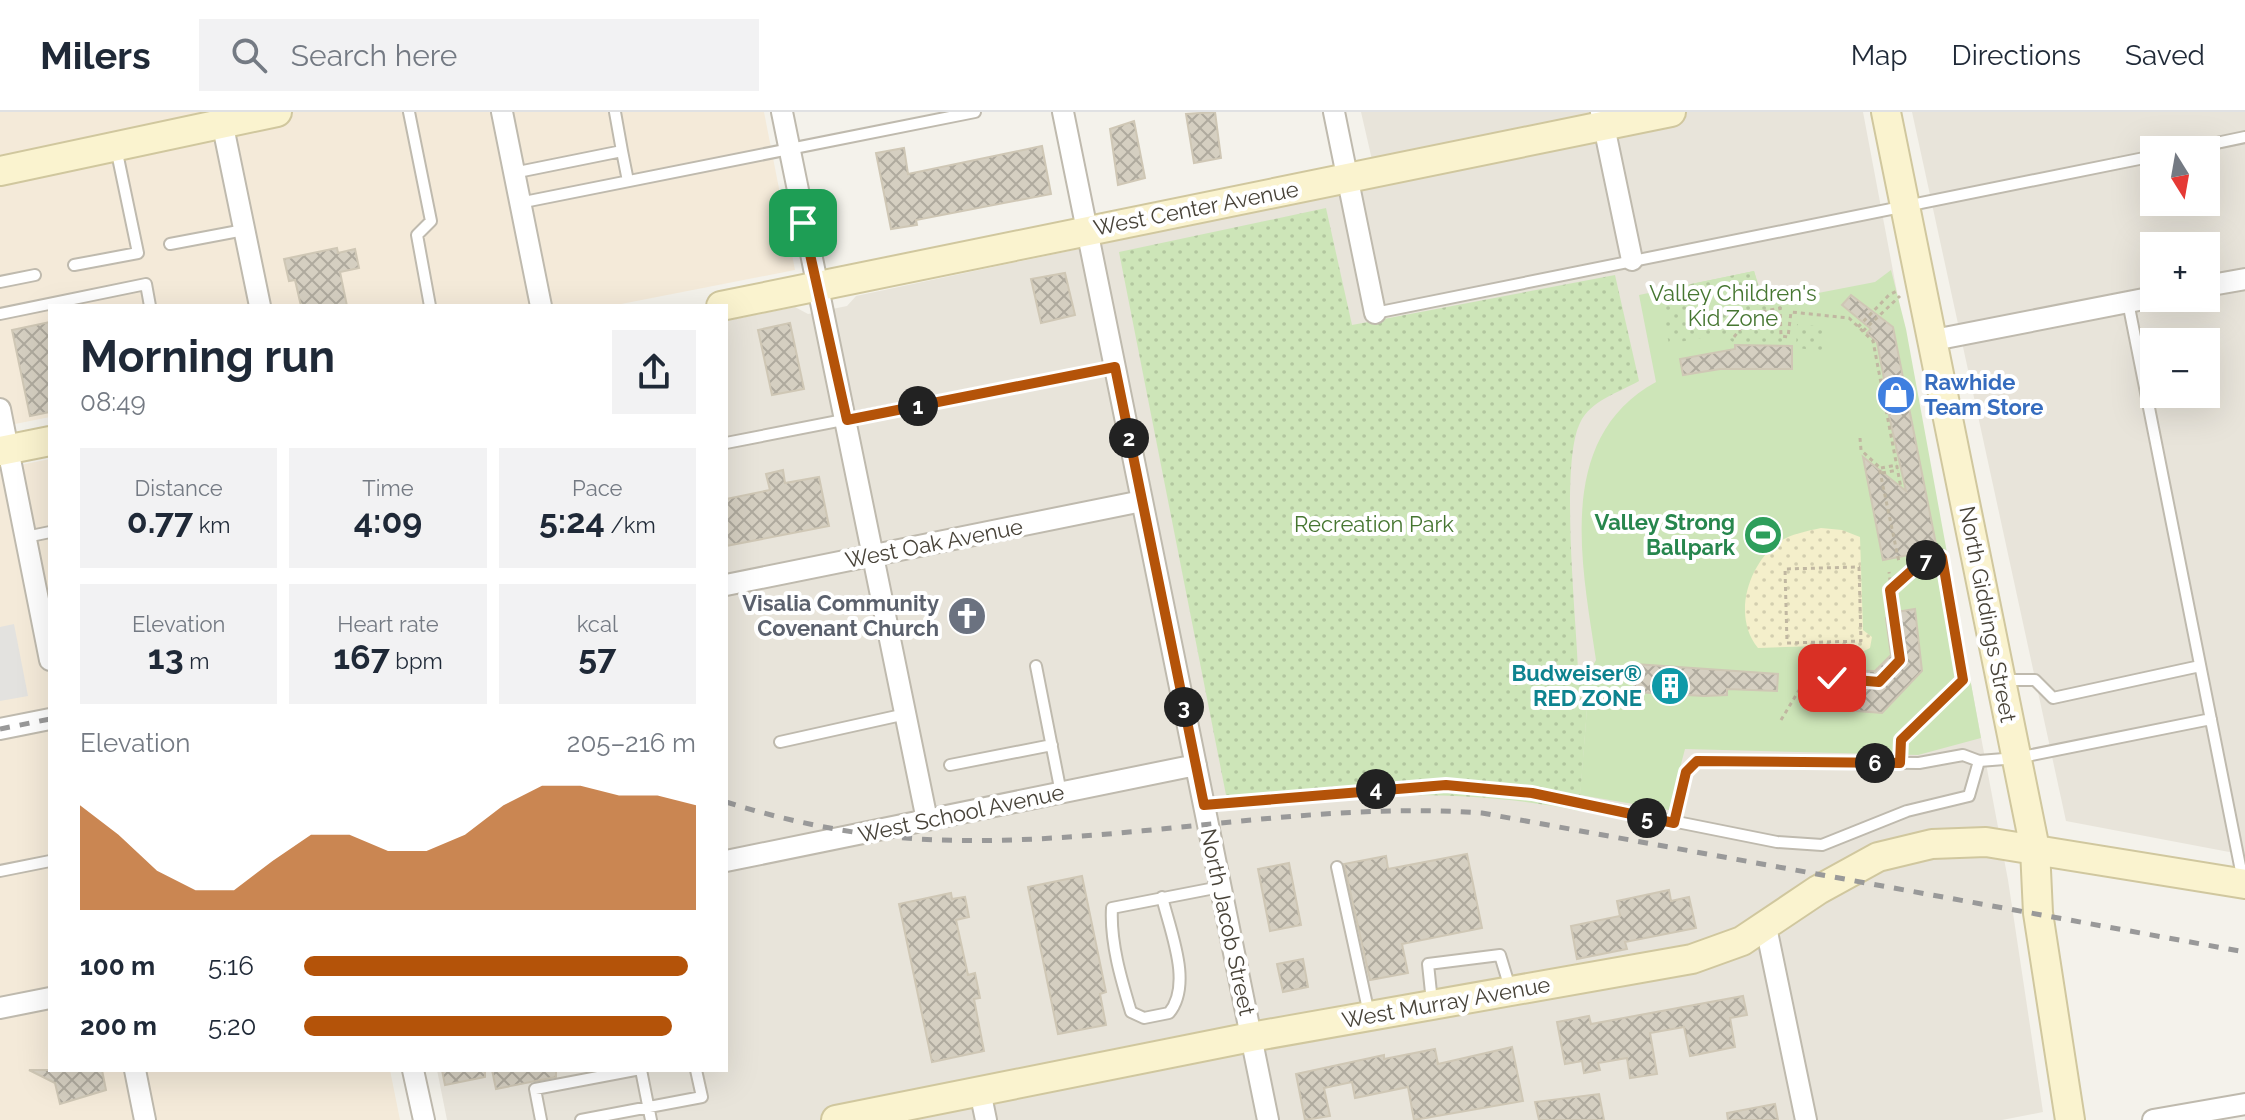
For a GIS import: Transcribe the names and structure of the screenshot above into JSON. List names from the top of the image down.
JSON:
{
  "streets": {
    "street": [
      "West Center Avenue",
      "West Oak Avenue",
      "North Giddings Street",
      "West School Avenue",
      "North Jacob Street",
      "West Murray Avenue"
    ]
  },
  "crossings": [
    ["West Center Avenue", "North Jacob Street"],
    ["West Oak Avenue", "North Jacob Street"],
    ["North Giddings Street", "West Murray Avenue"],
    ["West School Avenue", "North Jacob Street"],
    ["North Jacob Street", "West Murray Avenue"]
  ],
  "parks": ["Valley Children's Kid Zone", "Recreation Park"],
  "places": {
    "shop": ["Rawhide Team Store"],
    "sports": ["Valley Strong Ballpark"],
    "church": ["Visalia Community Covenant Church"],
    "building": ["Budweiser® RED ZONE"]
  },
  "north": "bottom",
  "page": {
    "header": "Milers",
    "search": "Search here",
    "nav": ["Map", "Directions", "Saved"],
    "map_buttons": ["+", "−"],
    "heading": ["Morning run", "08:49"],
    "pins": [
      "1",
      "2",
      "7",
      "3",
      "6",
      "4",
      "5"
    ],
    "stats": [
      ["Distance", "0.77 km"],
      ["Time", "4:09"],
      ["Pace", "5:24 /km"],
      ["Elevation", "13 m"],
      ["Heart rate", "167 bpm"],
      ["kcal", "57"]
    ],
    "chart": ["Elevation", "205–216 m"],
    "list": [
      {
        "name": "100 m",
        "note": "5:16"
      },
      {
        "name": "200 m",
        "note": "5:20"
      }
    ]
  }
}
